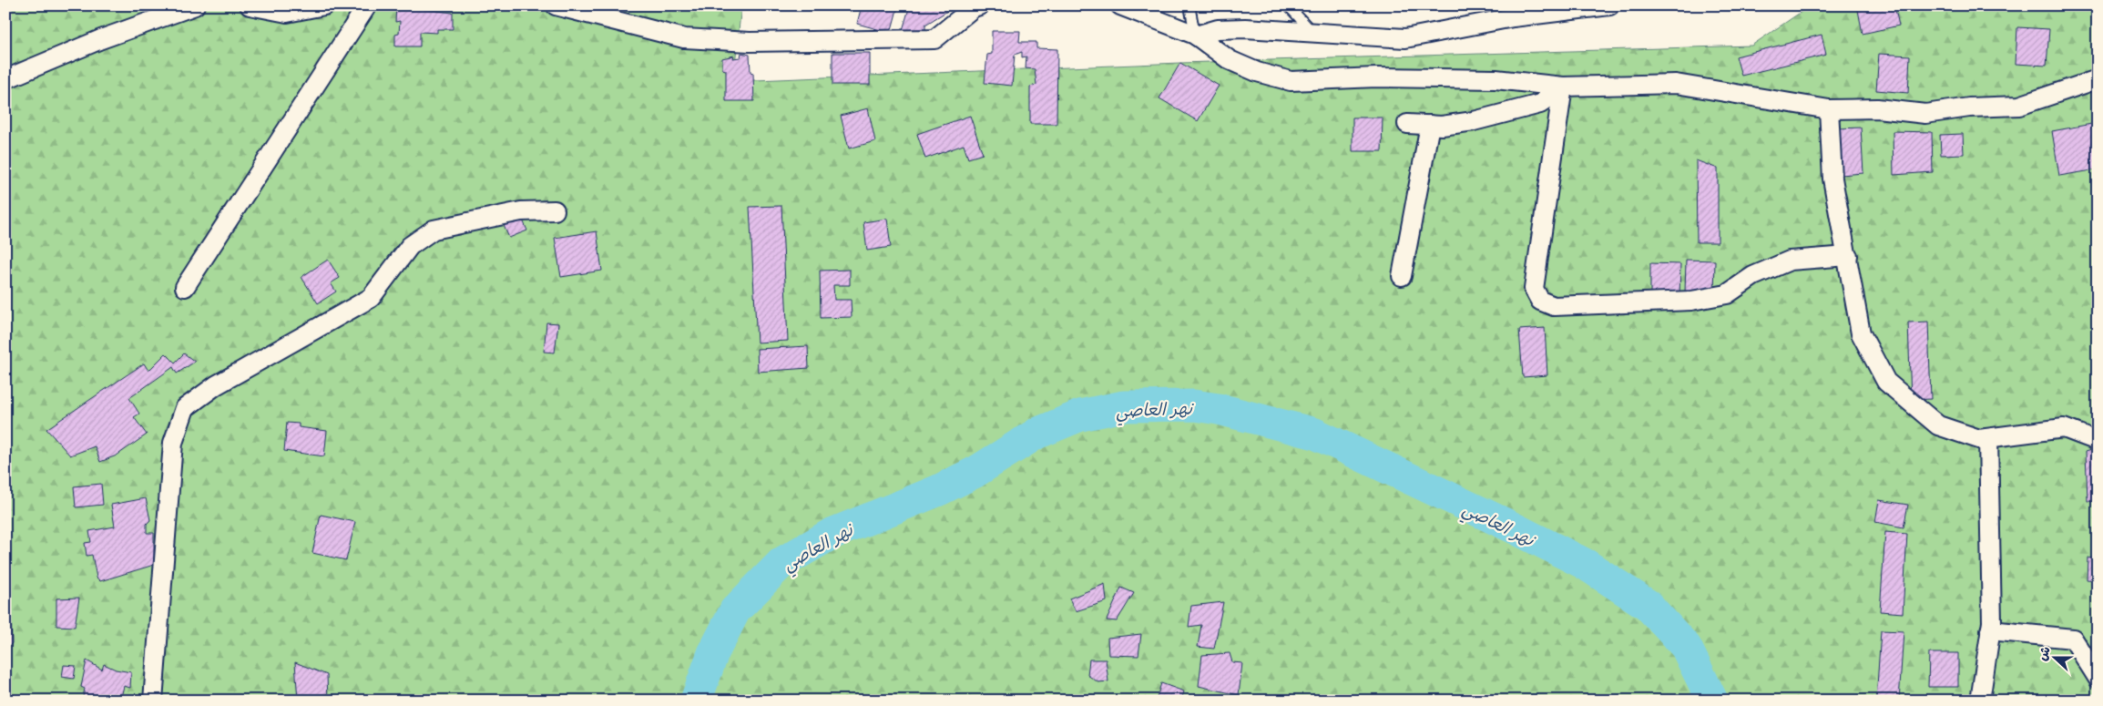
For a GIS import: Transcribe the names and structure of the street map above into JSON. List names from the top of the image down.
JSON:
{
  "water": ["نهر العاصي"],
  "north": "left"
}
